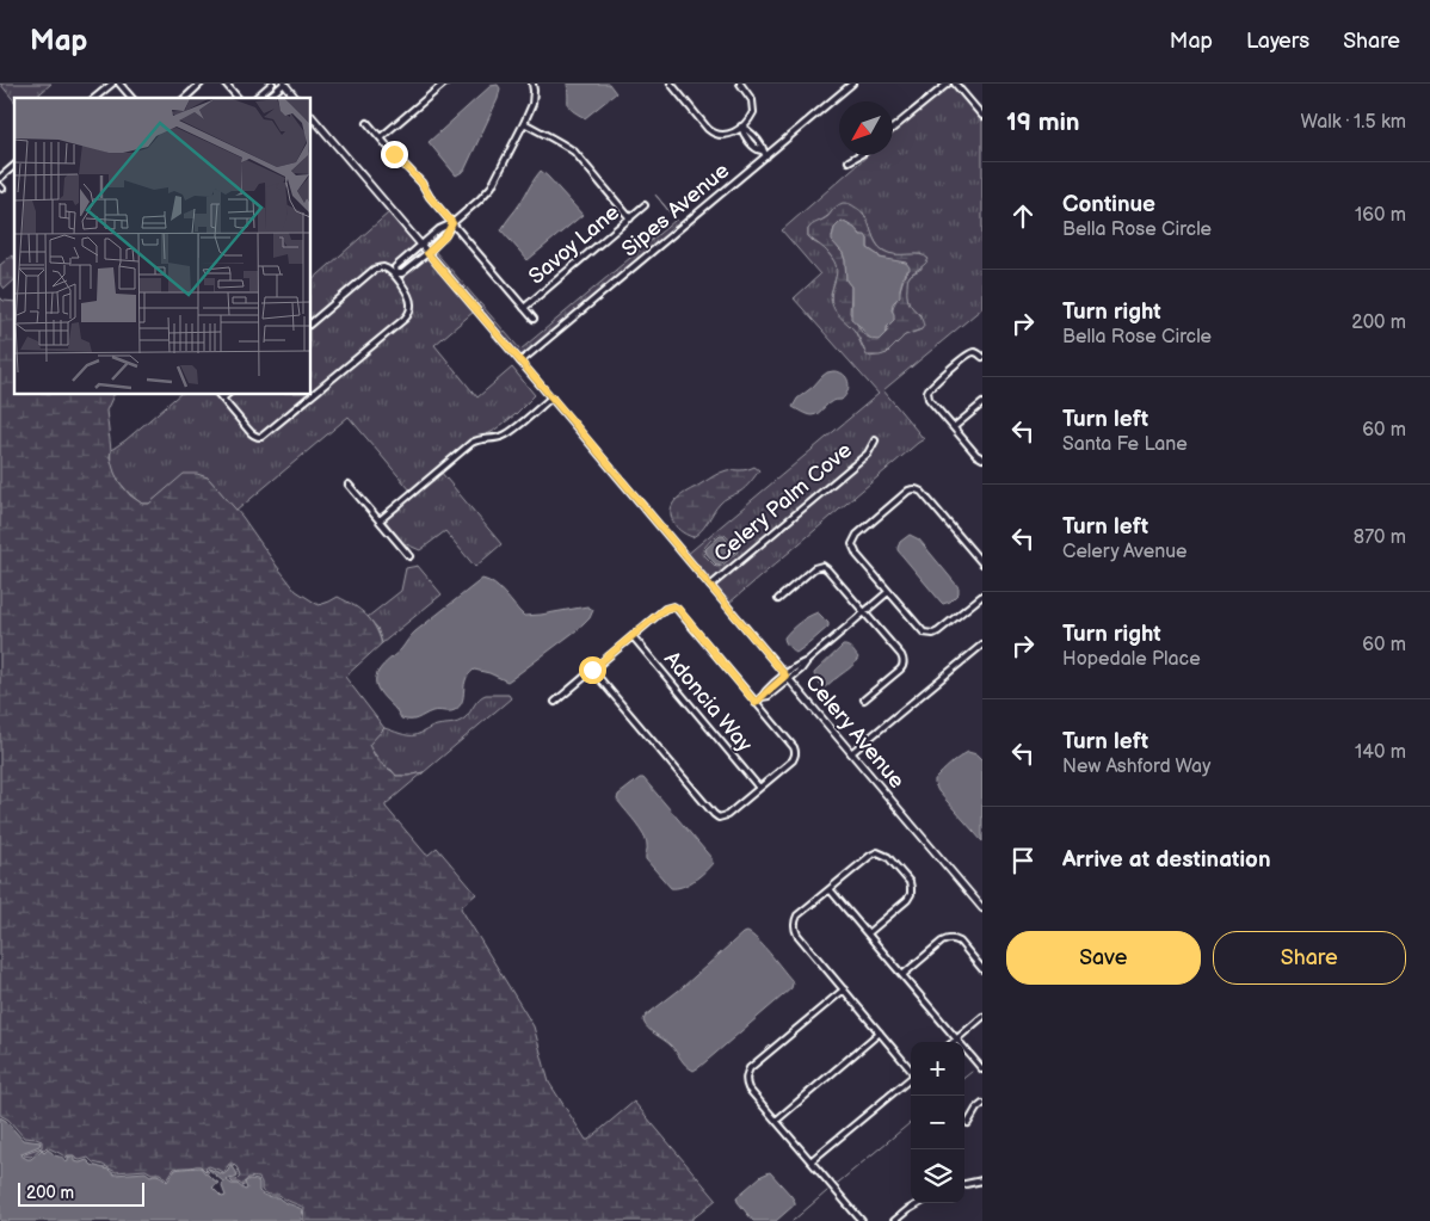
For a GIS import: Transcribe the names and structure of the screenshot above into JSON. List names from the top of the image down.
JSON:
{
  "streets": {
    "main road": ["Celery Avenue"],
    "street": [
      "Sipes Avenue",
      "Savoy Lane",
      "Celery Palm Cove",
      "Adoncia Way"
    ]
  },
  "crossings": [
    ["Sipes Avenue", "Celery Avenue"],
    ["Celery Palm Cove", "Celery Avenue"]
  ],
  "scale_bar": "200 m",
  "north": "bottom left",
  "page": {
    "header": "Map",
    "nav": ["Map", "Layers", "Share"],
    "heading": ["19 min", "Walk · 1.5 km"],
    "list": [
      ["Continue", "Bella Rose Circle", "160 m"],
      ["Turn right", "Bella Rose Circle", "200 m"],
      ["Turn left", "Santa Fe Lane", "60 m"],
      ["Turn left", "Celery Avenue", "870 m"],
      ["Turn right", "Hopedale Place", "60 m"],
      ["Turn left", "New Ashford Way", "140 m"],
      "Arrive at destination"
    ],
    "buttons": ["Save", "Share"],
    "map_buttons": ["+", "−"],
    "scale": "200 m"
  }
}
